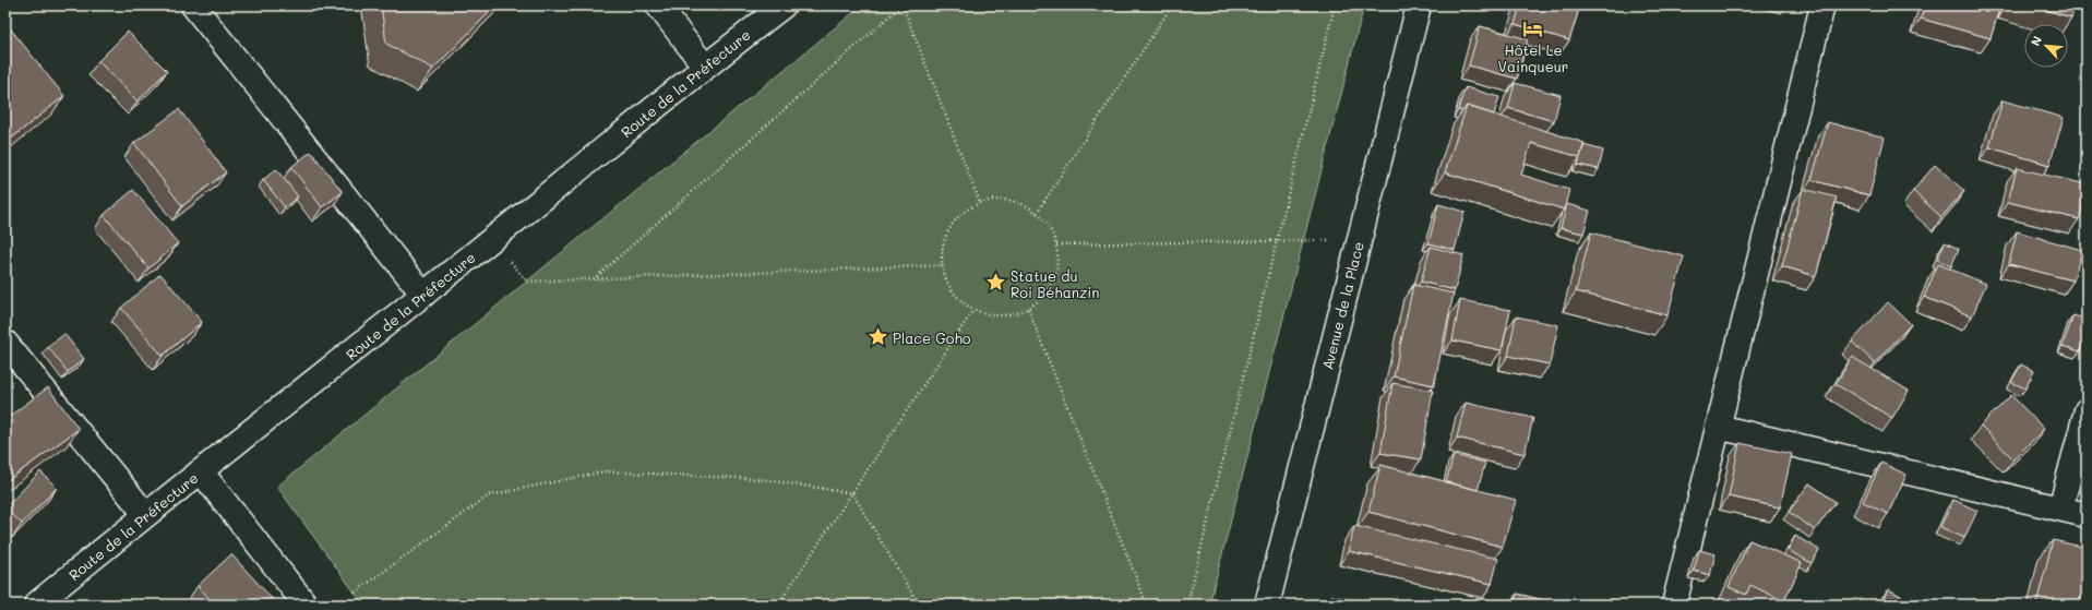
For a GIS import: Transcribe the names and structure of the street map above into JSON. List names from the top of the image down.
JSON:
{
  "streets": {
    "street": ["Route de la Préfecture", "Avenue de la Place"]
  },
  "places": {
    "hotel": ["Hôtel Le Vainqueur"],
    "place": ["Statue du Roi Béhanzin", "Place Goho"]
  },
  "north": "top left"
}
